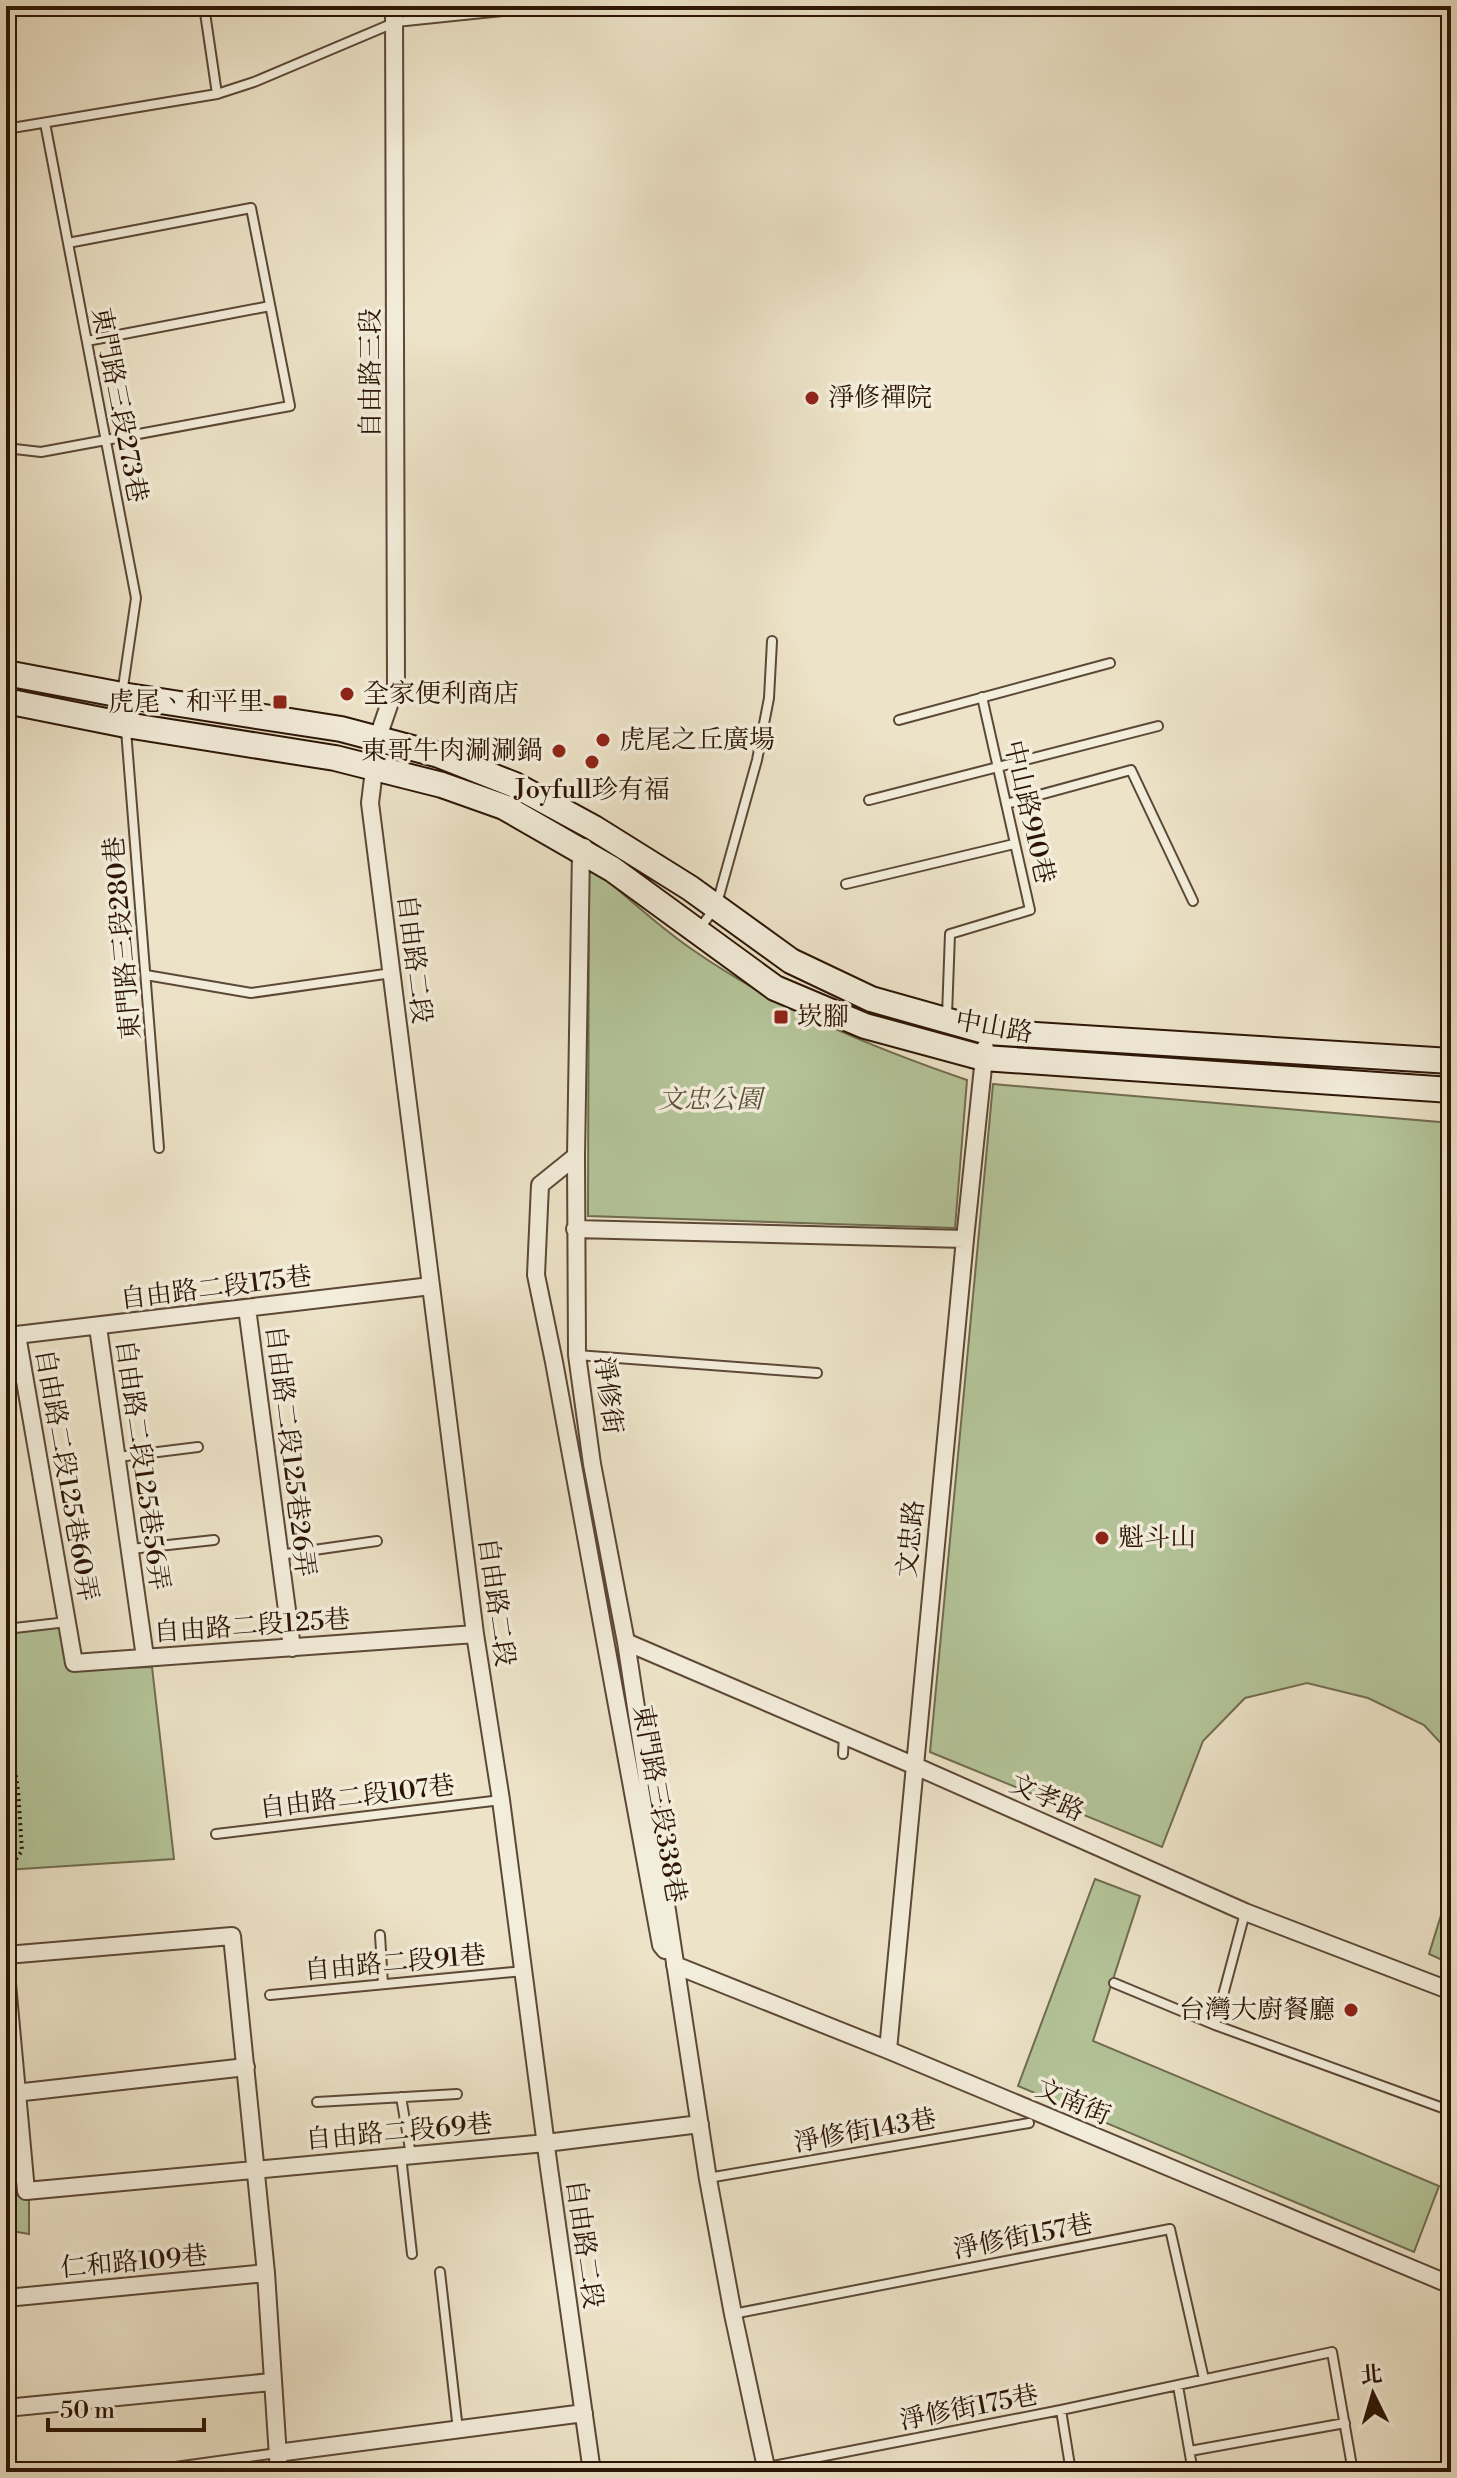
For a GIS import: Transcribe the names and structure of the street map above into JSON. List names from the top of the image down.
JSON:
{
  "streets": {
    "main road": ["中山路"],
    "street": [
      "自由路三段",
      "自由路二段",
      "自由路二段175巷",
      "淨修街",
      "自由路二段125巷26弄",
      "自由路二段125巷56弄",
      "自由路二段125巷60弄",
      "文忠路",
      "自由路二段125巷",
      "文孝路",
      "東門路三段338巷",
      "文南街",
      "自由路二段69巷",
      "仁和路109巷"
    ],
    "lane": [
      "東門路三段273巷",
      "中山路910巷",
      "東門路三段280巷",
      "自由路二段107巷",
      "自由路二段91巷",
      "淨修街143巷",
      "淨修街157巷",
      "淨修街175巷"
    ]
  },
  "crossings": [
    ["自由路三段", "自由路二段"],
    ["自由路三段", "中山路"],
    ["東門路三段273巷", "中山路"],
    ["中山路910巷", "中山路"],
    ["東門路三段280巷", "中山路"],
    ["自由路二段", "中山路"],
    ["自由路二段", "自由路二段175巷"],
    ["自由路二段", "自由路二段125巷"],
    ["自由路二段", "自由路二段107巷"],
    ["自由路二段", "自由路二段91巷"],
    ["自由路二段", "自由路二段69巷"],
    ["中山路", "淨修街"],
    ["中山路", "文忠路"],
    ["自由路二段175巷", "自由路二段125巷26弄"],
    ["自由路二段175巷", "自由路二段125巷56弄"],
    ["自由路二段175巷", "自由路二段125巷60弄"],
    ["淨修街", "文孝路"],
    ["淨修街", "東門路三段338巷"],
    ["淨修街", "文南街"],
    ["自由路二段125巷26弄", "自由路二段125巷"],
    ["自由路二段125巷56弄", "自由路二段125巷"],
    ["自由路二段125巷60弄", "自由路二段125巷"],
    ["文忠路", "文孝路"],
    ["文忠路", "文南街"],
    ["東門路三段338巷", "文南街"],
    ["東門路三段338巷", "淨修街143巷"],
    ["東門路三段338巷", "自由路二段69巷"],
    ["東門路三段338巷", "淨修街157巷"],
    ["東門路三段338巷", "淨修街175巷"],
    ["淨修街157巷", "淨修街175巷"]
  ],
  "parks": ["文忠公園"],
  "places": {
    "other": [
      "淨修禪院",
      "全家便利商店",
      "虎尾之丘廣場",
      "東哥牛肉涮涮鍋",
      "Joyfull珍有福",
      "魁斗山",
      "台灣大廚餐廳"
    ],
    "transit": ["虎尾、和平里", "崁腳"]
  },
  "scale_bar": "50 m",
  "north": "top"
}
